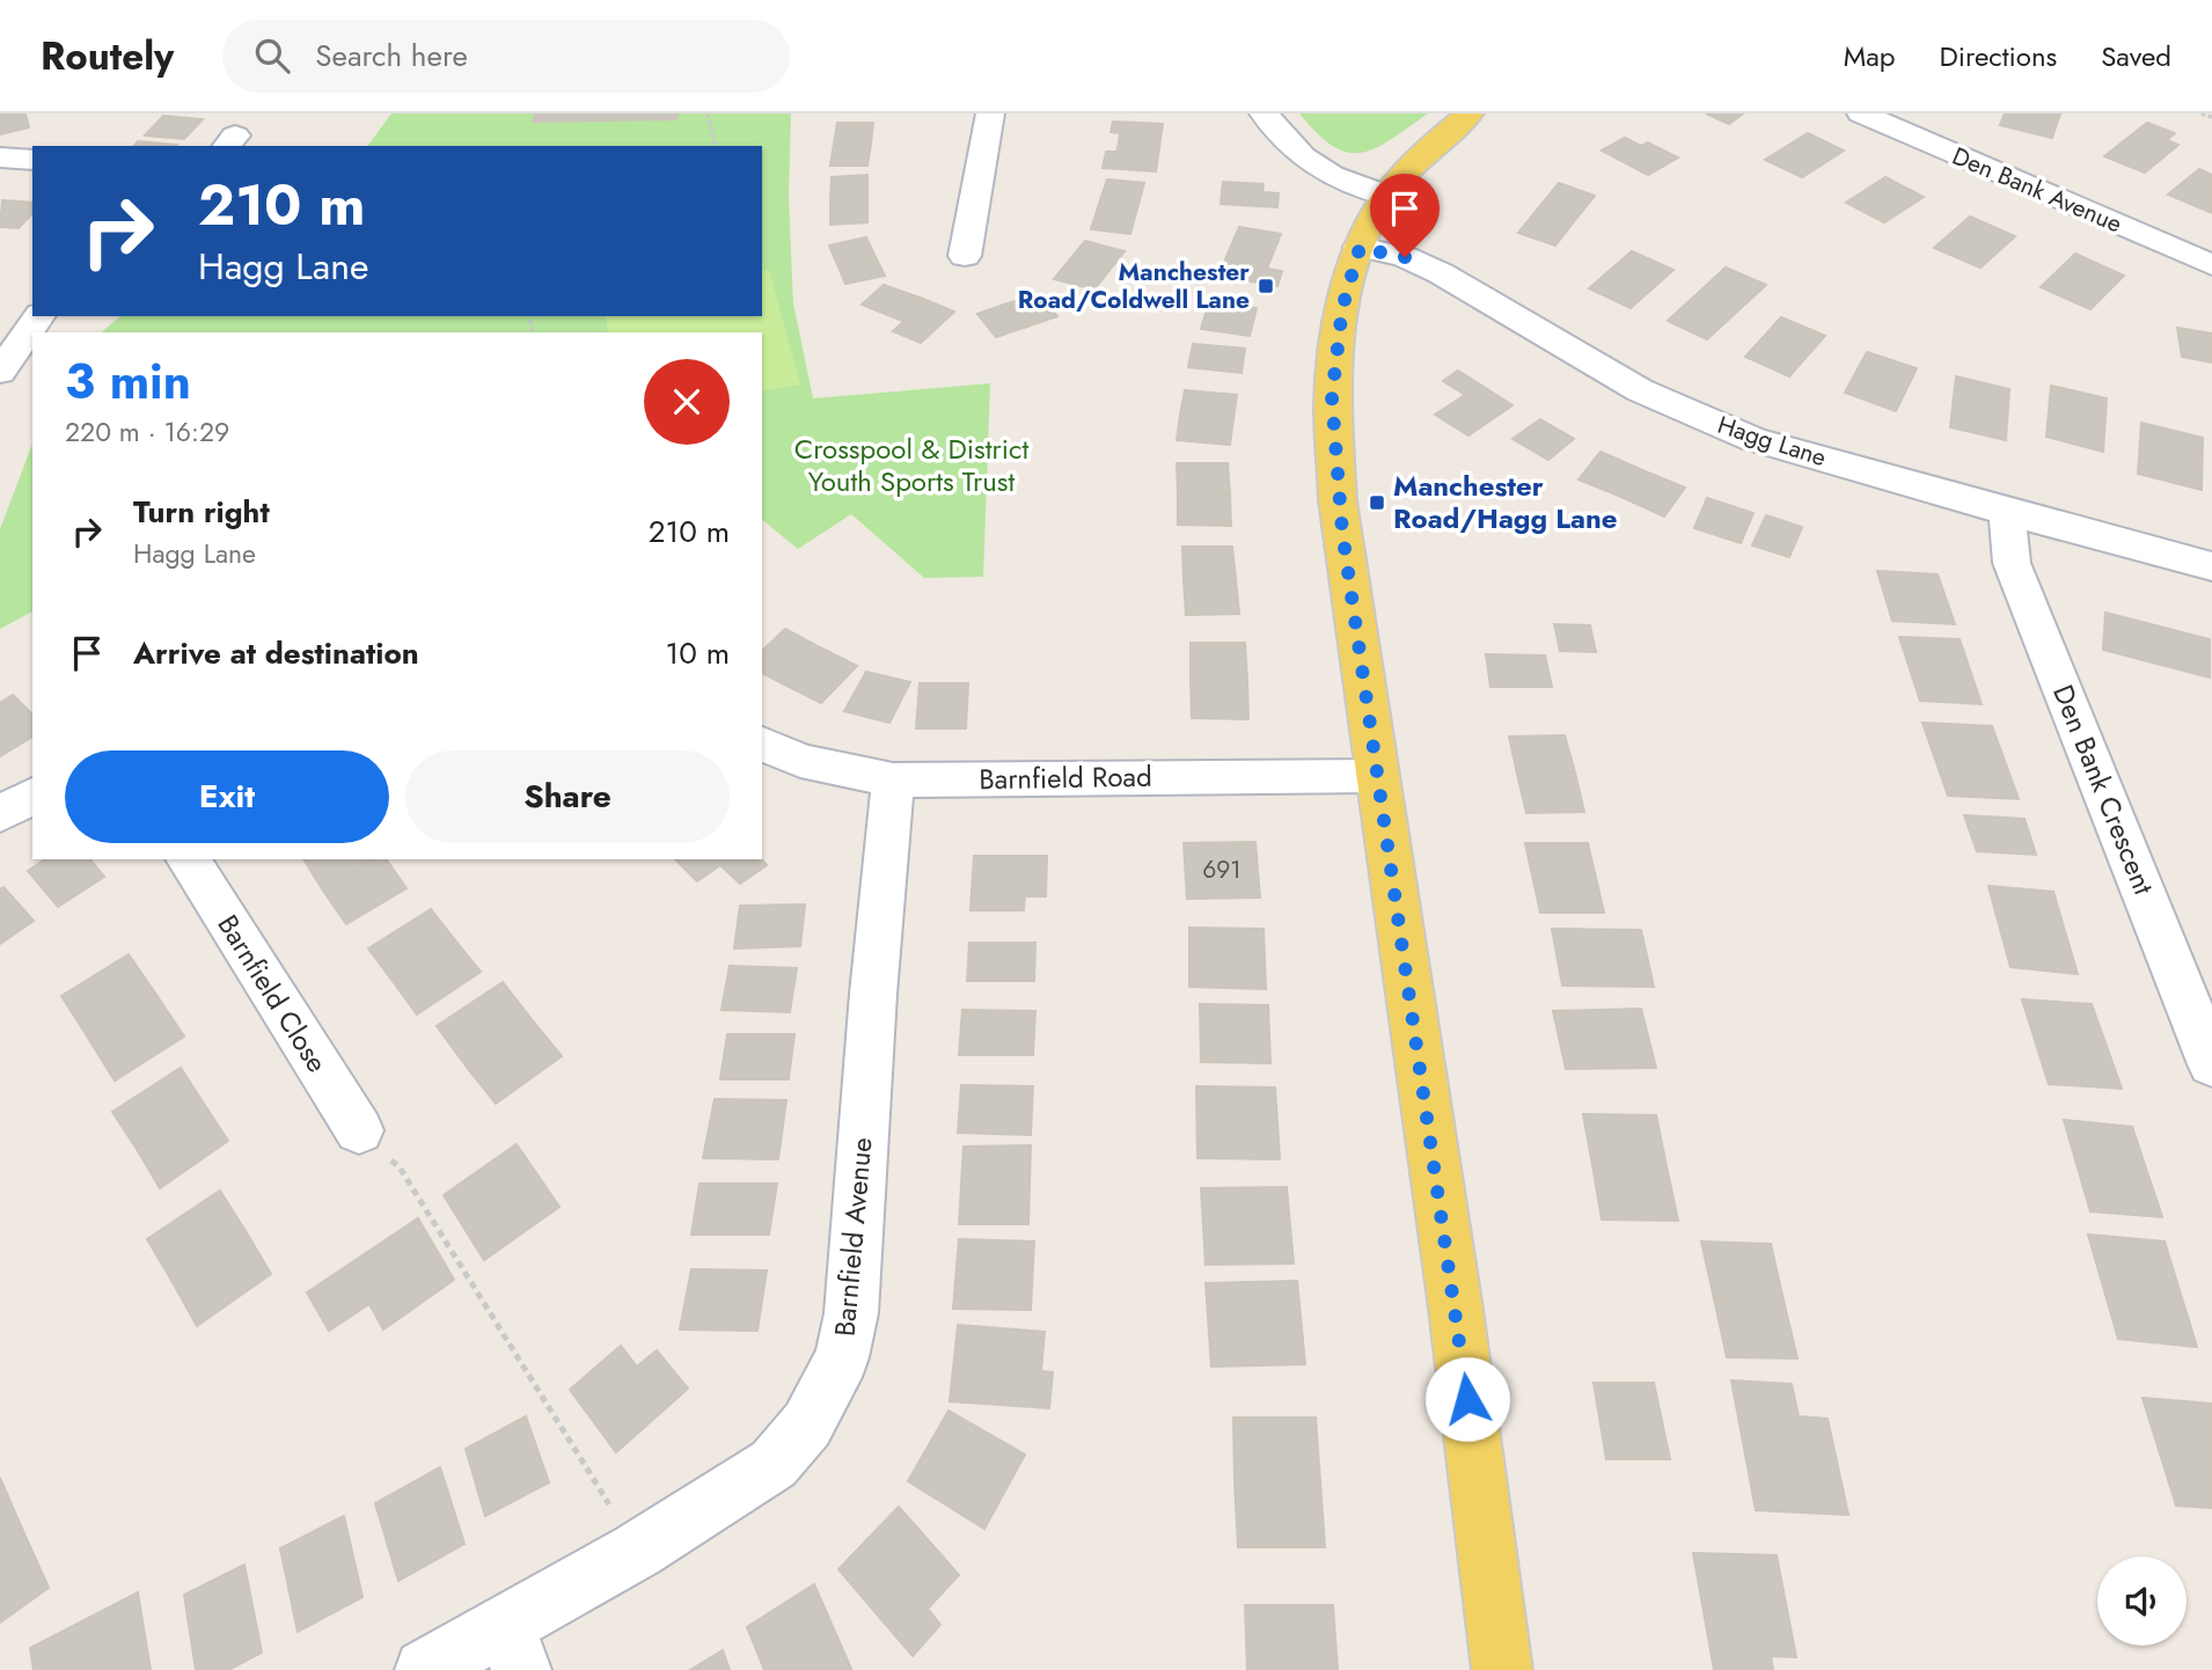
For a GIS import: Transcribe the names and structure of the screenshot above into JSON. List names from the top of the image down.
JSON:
{
  "streets": {
    "street": [
      "Den Bank Avenue",
      "Hagg Lane",
      "Barnfield Road",
      "Den Bank Crescent",
      "Barnfield Close",
      "Barnfield Avenue"
    ]
  },
  "crossings": [
    ["Hagg Lane", "Den Bank Crescent"],
    ["Barnfield Road", "Barnfield Avenue"]
  ],
  "parks": ["Crosspool & District Youth Sports Trust"],
  "places": {
    "transit": ["Manchester Road/Coldwell Lane", "Manchester Road/Hagg Lane"]
  },
  "house_numbers": ["691"],
  "page": {
    "header": "Routely",
    "search": "Search here",
    "nav": ["Map", "Directions", "Saved"],
    "turn": ["210 m", "Hagg Lane"],
    "heading": ["3 min", "220 m · 16:29"],
    "list": [
      {
        "name": "Turn right",
        "note": "Hagg Lane",
        "value": "210 m"
      },
      {
        "name": "Arrive at destination",
        "value": "10 m"
      }
    ],
    "buttons": ["Exit", "Share"]
  }
}
